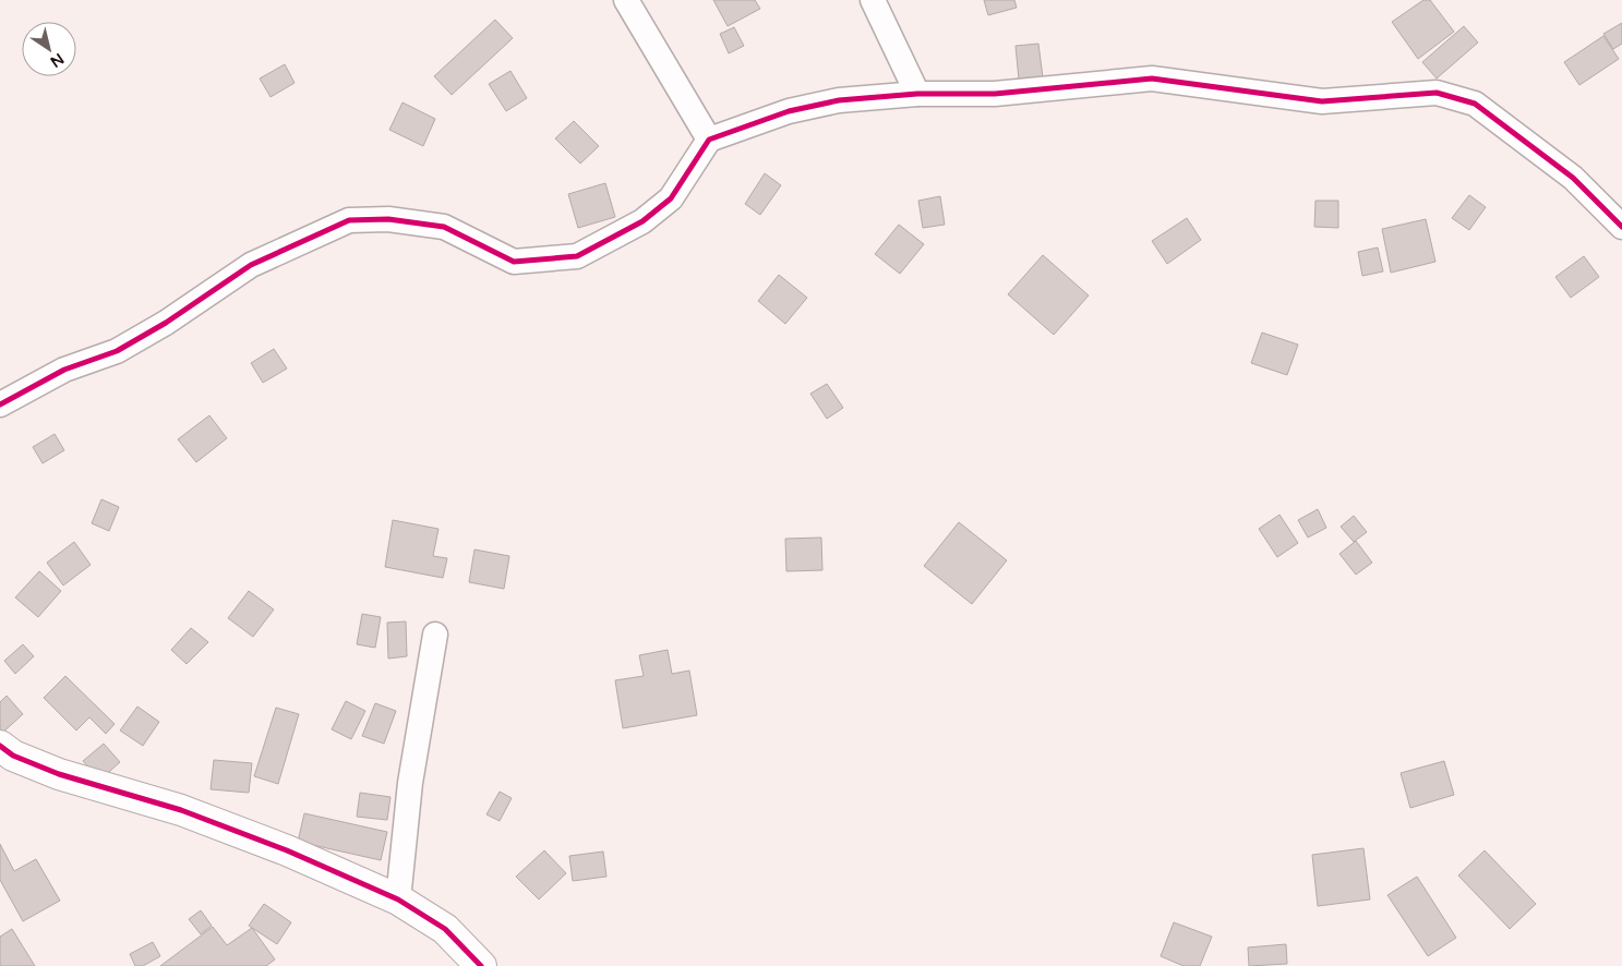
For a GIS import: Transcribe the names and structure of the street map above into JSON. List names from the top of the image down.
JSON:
{
  "north": "bottom right"
}
